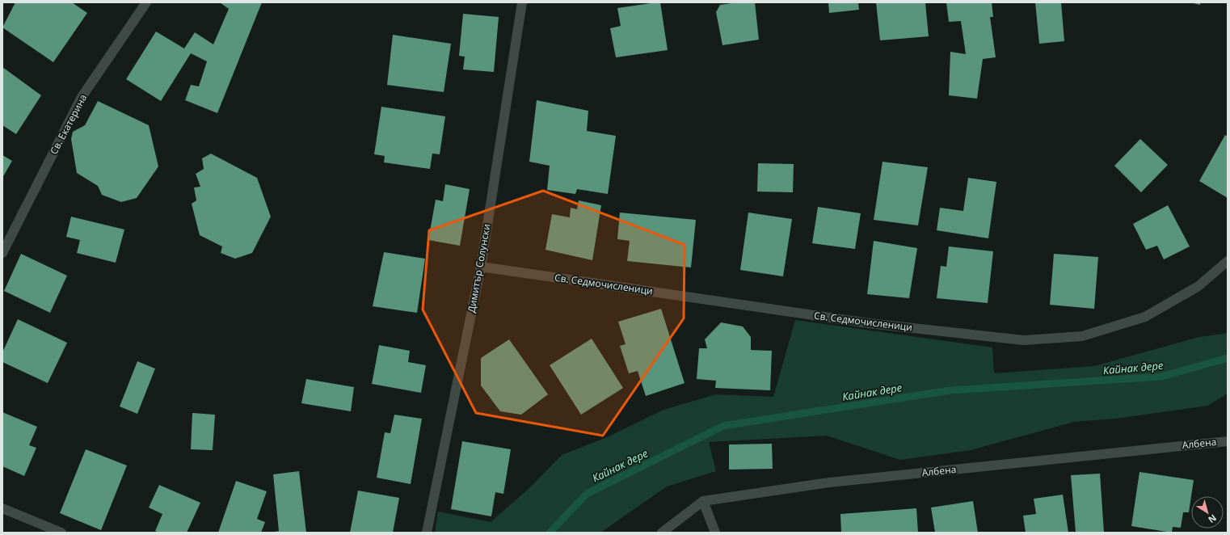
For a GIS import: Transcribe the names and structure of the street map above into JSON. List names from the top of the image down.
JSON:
{
  "streets": {
    "street": [
      "Св. Екатерина",
      "Димитър Солунски",
      "Св. Седмочисленици",
      "Албена"
    ]
  },
  "crossings": [
    ["Димитър Солунски", "Св. Седмочисленици"]
  ],
  "water": ["Кайнак дере"],
  "north": "bottom right"
}
